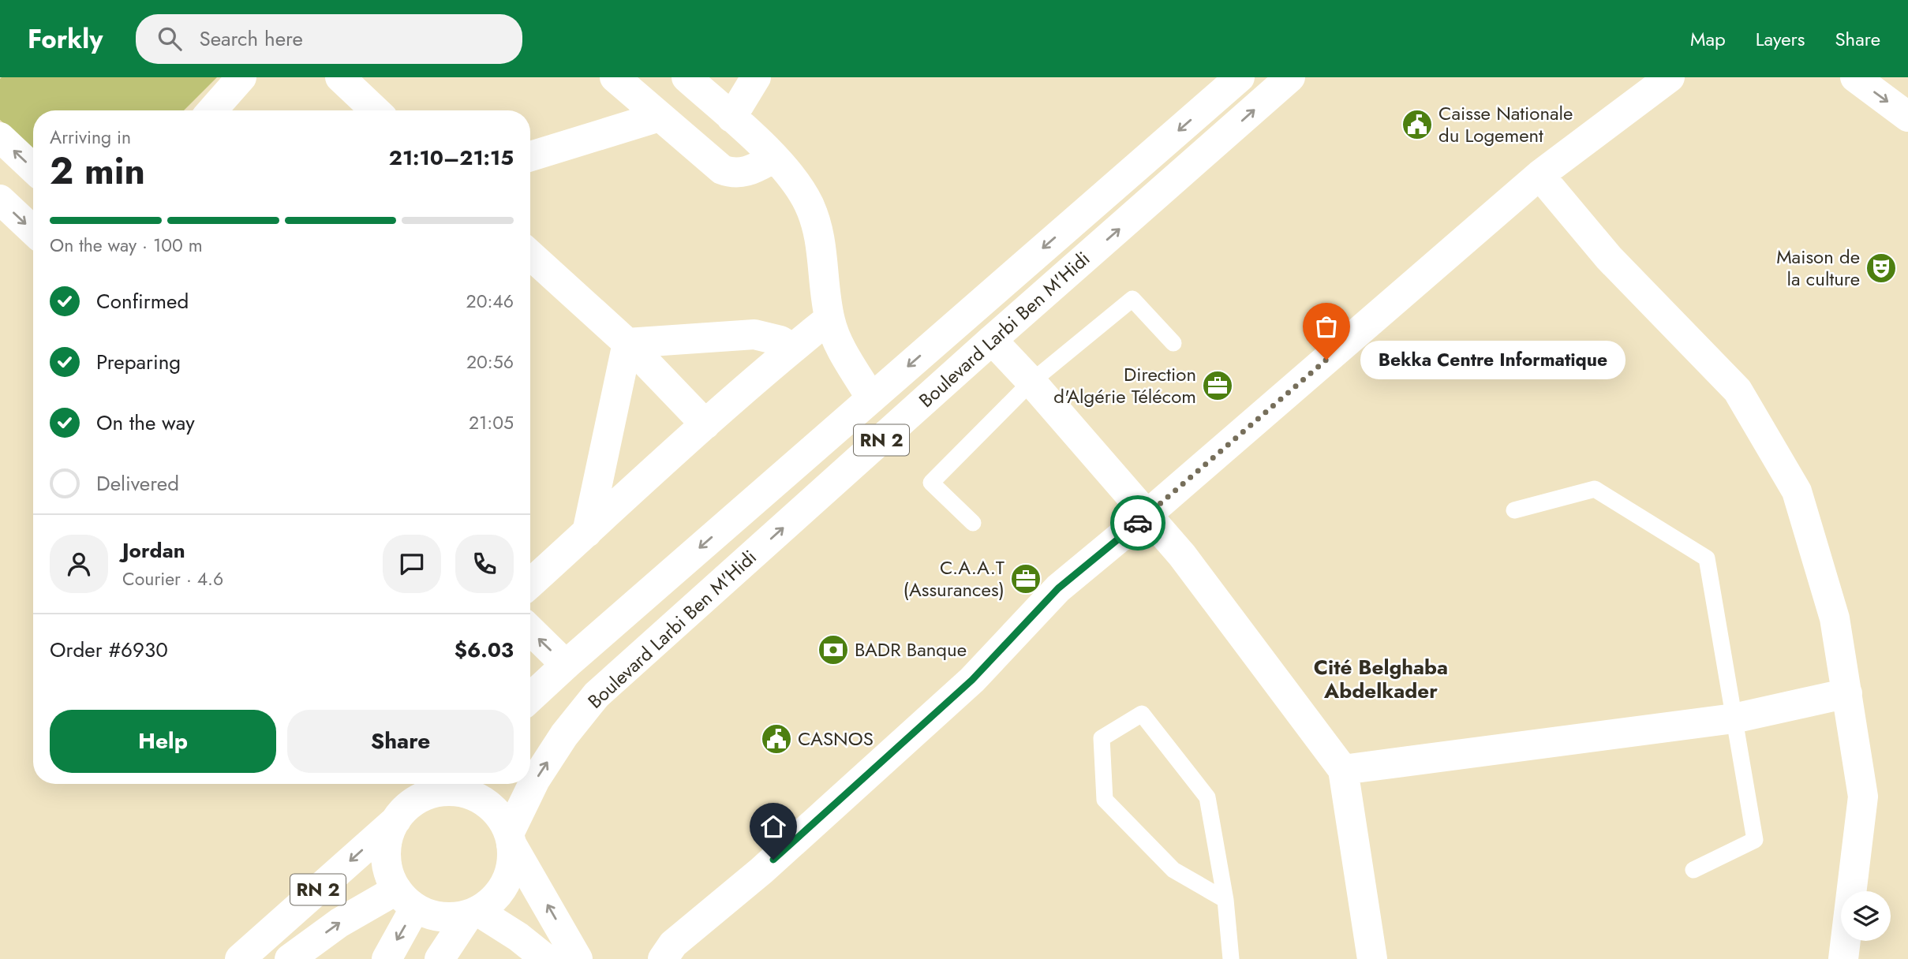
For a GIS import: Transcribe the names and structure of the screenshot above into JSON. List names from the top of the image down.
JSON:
{
  "streets": {
    "street": ["Boulevard Larbi Ben M'Hidi", "RN 2"]
  },
  "crossings": [
    ["Boulevard Larbi Ben M'Hidi", "RN 2"]
  ],
  "districts": ["Cité Belghaba Abdelkader"],
  "places": {
    "public building": ["Caisse Nationale du Logement", "CASNOS"],
    "theatre": ["Maison de la culture"],
    "other": ["Bekka Centre Informatique"],
    "office": ["Direction d'Algérie Télécom", "C.A.A.T (Assurances)"],
    "bank": ["BADR Banque"]
  },
  "page": {
    "header": "Forkly",
    "search": "Search here",
    "nav": ["Map", "Layers", "Share"],
    "heading": ["2 min", "Arriving in", "21:10–21:15"],
    "panel": [
      "Jordan",
      "Courier · 4.6",
      "Order #6930",
      "$6.03"
    ],
    "bar": "On the way · 100 m",
    "list": [
      ["Confirmed", "20:46"],
      ["Preparing", "20:56"],
      ["On the way", "21:05"],
      "Delivered"
    ],
    "bubble": "Bekka Centre Informatique",
    "buttons": ["Help", "Share"]
  }
}
